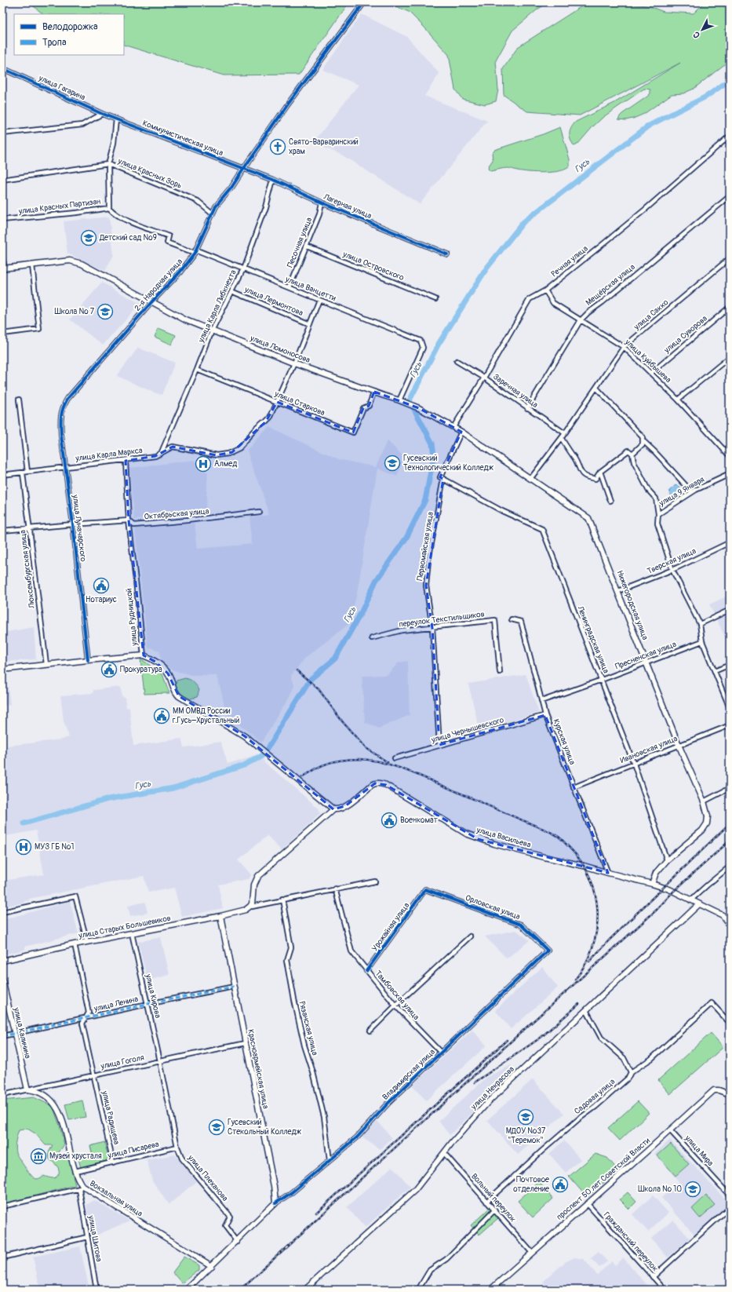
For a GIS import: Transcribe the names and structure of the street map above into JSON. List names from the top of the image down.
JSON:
{
  "streets": {
    "street": [
      "улица Гагарина",
      "Коммунистическая улица",
      "улица Красных Зорь",
      "улица Красных Партизан",
      "Лагерная улица",
      "Песочная улица",
      "Речная улица",
      "улица Островского",
      "2-я Народная улица",
      "Мещёрская улица",
      "улица Ванцетти",
      "улица Лермонтова",
      "улица Карла Либкнехта",
      "улица Сакко",
      "улица Суворова",
      "улица Ломоносова",
      "улица Куйбышева",
      "Заречная улица",
      "улица Старкова",
      "улица Карла Маркса",
      "улица 9 Января",
      "Октябрьская улица",
      "улица Луначарского",
      "Первомайская улица",
      "Тверская улица",
      "Люксембургская улица",
      "Нижегородская улица",
      "улица Рудницкой",
      "переулок Текстильщиков",
      "Ленинградская улица",
      "Пресненская улица",
      "улица Чернышевского",
      "Курская улица",
      "Ивановская улица",
      "улица Васильева",
      "Орловская улица",
      "улица Старых Большевиков",
      "Урожайная улица",
      "Тамбовская улица",
      "улица Кирова",
      "улица Ленина",
      "Рязанская улица",
      "улица Калинина",
      "улица Гоголя",
      "Красноармейская улица",
      "Владимирская улица",
      "улица Некрасова",
      "Садовая улица",
      "улица Радищева",
      "улица Писарева",
      "улица Мира",
      "улица Плеханова",
      "проспект 50 лет Советской Власти",
      "Вольный переулок",
      "Вокзальная улица",
      "улица Шитова",
      "Гражданский переулок"
    ]
  },
  "crossings": [
    ["улица Гагарина", "Коммунистическая улица"],
    ["Коммунистическая улица", "Лагерная улица"],
    ["Коммунистическая улица", "2-я Народная улица"],
    ["улица Красных Зорь", "2-я Народная улица"],
    ["улица Красных Партизан", "2-я Народная улица"],
    ["улица Красных Партизан", "улица Ванцетти"],
    ["Лагерная улица", "Песочная улица"],
    ["Лагерная улица", "2-я Народная улица"],
    ["Лагерная улица", "улица Карла Либкнехта"],
    ["Песочная улица", "улица Островского"],
    ["Песочная улица", "улица Ванцетти"],
    ["Речная улица", "улица Куйбышева"],
    ["Речная улица", "Заречная улица"],
    ["Речная улица", "Нижегородская улица"],
    ["2-я Народная улица", "улица Ванцетти"],
    ["2-я Народная улица", "улица Ломоносова"],
    ["2-я Народная улица", "улица Луначарского"],
    ["Мещёрская улица", "улица Куйбышева"],
    ["Мещёрская улица", "Заречная улица"],
    ["улица Ванцетти", "улица Карла Либкнехта"],
    ["улица Ванцетти", "улица Ломоносова"],
    ["улица Ванцетти", "улица Карла Маркса"],
    ["улица Лермонтова", "улица Карла Либкнехта"],
    ["улица Лермонтова", "улица Карла Маркса"],
    ["улица Карла Либкнехта", "улица Ломоносова"],
    ["улица Карла Либкнехта", "улица Старкова"],
    ["улица Карла Либкнехта", "улица Карла Маркса"],
    ["улица Сакко", "улица Куйбышева"],
    ["улица Сакко", "Заречная улица"],
    ["улица Сакко", "Нижегородская улица"],
    ["улица Суворова", "улица Куйбышева"],
    ["улица Ломоносова", "улица Старкова"],
    ["улица Ломоносова", "улица Карла Маркса"],
    ["улица Ломоносова", "Нижегородская улица"],
    ["улица Старкова", "улица Карла Маркса"],
    ["улица Карла Маркса", "улица Луначарского"],
    ["улица Карла Маркса", "Люксембургская улица"],
    ["улица Карла Маркса", "улица Рудницкой"],
    ["Октябрьская улица", "улица Луначарского"],
    ["Октябрьская улица", "Люксембургская улица"],
    ["Октябрьская улица", "улица Рудницкой"],
    ["Первомайская улица", "Нижегородская улица"],
    ["Первомайская улица", "переулок Текстильщиков"],
    ["Первомайская улица", "Ленинградская улица"],
    ["Первомайская улица", "улица Чернышевского"],
    ["Тверская улица", "Нижегородская улица"],
    ["Нижегородская улица", "Ленинградская улица"],
    ["Нижегородская улица", "Пресненская улица"],
    ["Нижегородская улица", "Ивановская улица"],
    ["Нижегородская улица", "улица Васильева"],
    ["улица Рудницкой", "улица Васильева"],
    ["Ленинградская улица", "Пресненская улица"],
    ["Ленинградская улица", "Ивановская улица"],
    ["Пресненская улица", "Курская улица"],
    ["улица Чернышевского", "Курская улица"],
    ["Курская улица", "Ивановская улица"],
    ["Курская улица", "улица Васильева"],
    ["улица Васильева", "улица Некрасова"],
    ["Орловская улица", "Урожайная улица"],
    ["Орловская улица", "Владимирская улица"],
    ["улица Старых Большевиков", "Тамбовская улица"],
    ["улица Старых Большевиков", "улица Кирова"],
    ["улица Старых Большевиков", "Рязанская улица"],
    ["улица Старых Большевиков", "Красноармейская улица"],
    ["улица Старых Большевиков", "улица Радищева"],
    ["Урожайная улица", "Тамбовская улица"],
    ["Тамбовская улица", "Владимирская улица"],
    ["улица Кирова", "улица Ленина"],
    ["улица Кирова", "улица Гоголя"],
    ["улица Кирова", "улица Плеханова"],
    ["улица Ленина", "улица Калинина"],
    ["улица Ленина", "Красноармейская улица"],
    ["улица Ленина", "улица Радищева"],
    ["Рязанская улица", "Владимирская улица"],
    ["улица Калинина", "улица Гоголя"],
    ["улица Калинина", "Вокзальная улица"],
    ["улица Гоголя", "Красноармейская улица"],
    ["улица Гоголя", "улица Радищева"],
    ["улица Гоголя", "улица Плеханова"],
    ["улица Гоголя", "Вокзальная улица"],
    ["Красноармейская улица", "Владимирская улица"],
    ["улица Некрасова", "Вольный переулок"],
    ["Садовая улица", "Вольный переулок"],
    ["улица Радищева", "улица Писарева"],
    ["улица Писарева", "улица Плеханова"],
    ["улица Писарева", "Вокзальная улица"],
    ["улица Мира", "проспект 50 лет Советской Власти"],
    ["проспект 50 лет Советской Власти", "Вольный переулок"],
    ["проспект 50 лет Советской Власти", "Гражданский переулок"],
    ["Вокзальная улица", "улица Шитова"]
  ],
  "water": ["Гусь"],
  "places": {
    "church": ["Свято-Варваринский храм"],
    "school or university": [
      "Детский сад №9",
      "Школа № 7",
      "Гусевский Технологический Колледж",
      "МДОУ №37 \"Теремок\"",
      "Гусевский Стекольный Колледж",
      "Школа № 10"
    ],
    "hospital": ["Алмед", "МУЗ ГБ №1"],
    "public building": [
      "Нотариус",
      "Прокуратура",
      "ММ ОМВД России г.Гусь–Хрустальный",
      "Военкомат",
      "Почтовое отделение"
    ],
    "museum": ["Музей хрусталя"]
  },
  "legend": ["Велодорожка", "Тропа"],
  "north": "bottom left"
}
